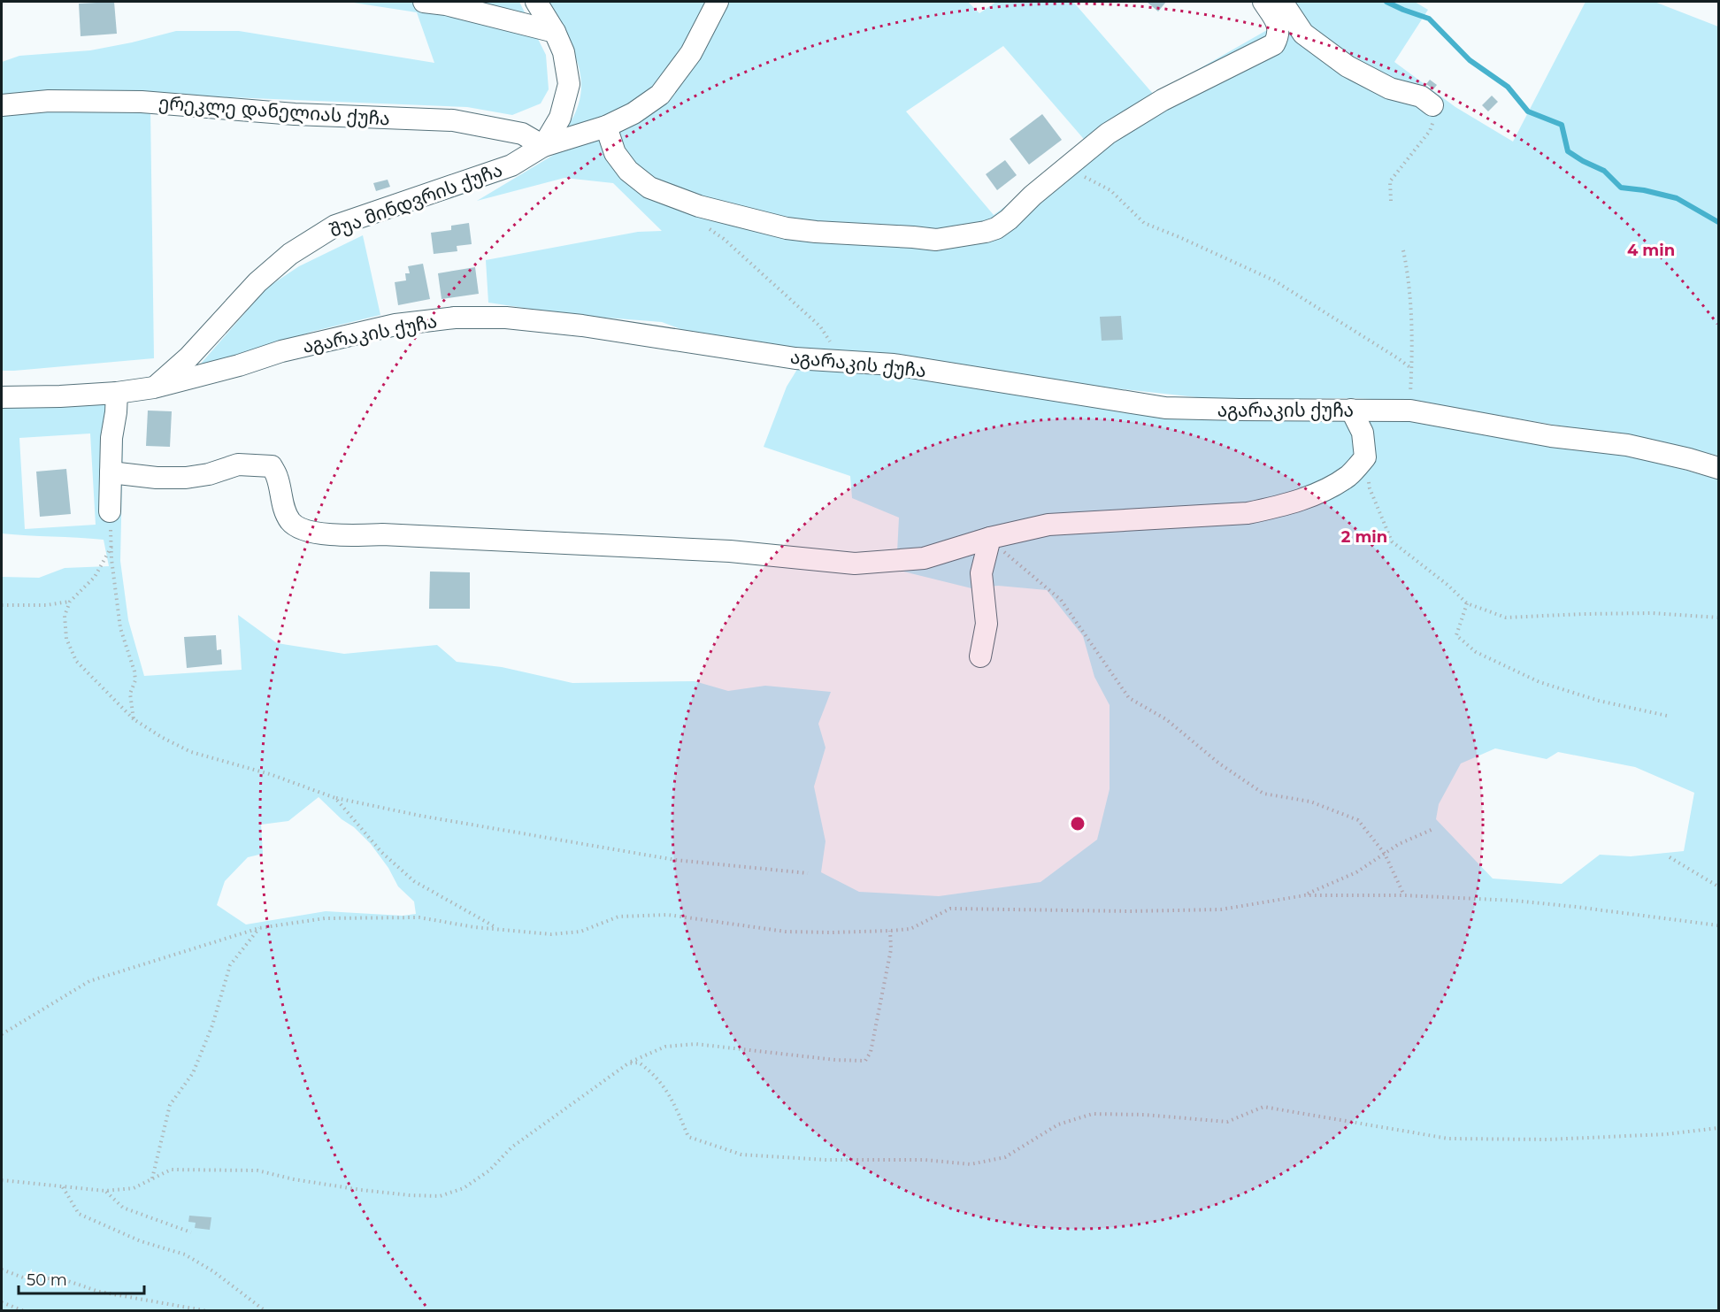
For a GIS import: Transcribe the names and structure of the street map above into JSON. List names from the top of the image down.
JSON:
{
  "streets": {
    "street": ["ერეკლე დანელიას ქუჩა", "შუა მინდვრის ქუჩა", "აგარაკის ქუჩა"]
  },
  "crossings": [
    ["ერეკლე დანელიას ქუჩა", "შუა მინდვრის ქუჩა"],
    ["შუა მინდვრის ქუჩა", "აგარაკის ქუჩა"]
  ],
  "scale_bar": "50 m",
  "rings": ["4 min", "2 min"]
}
